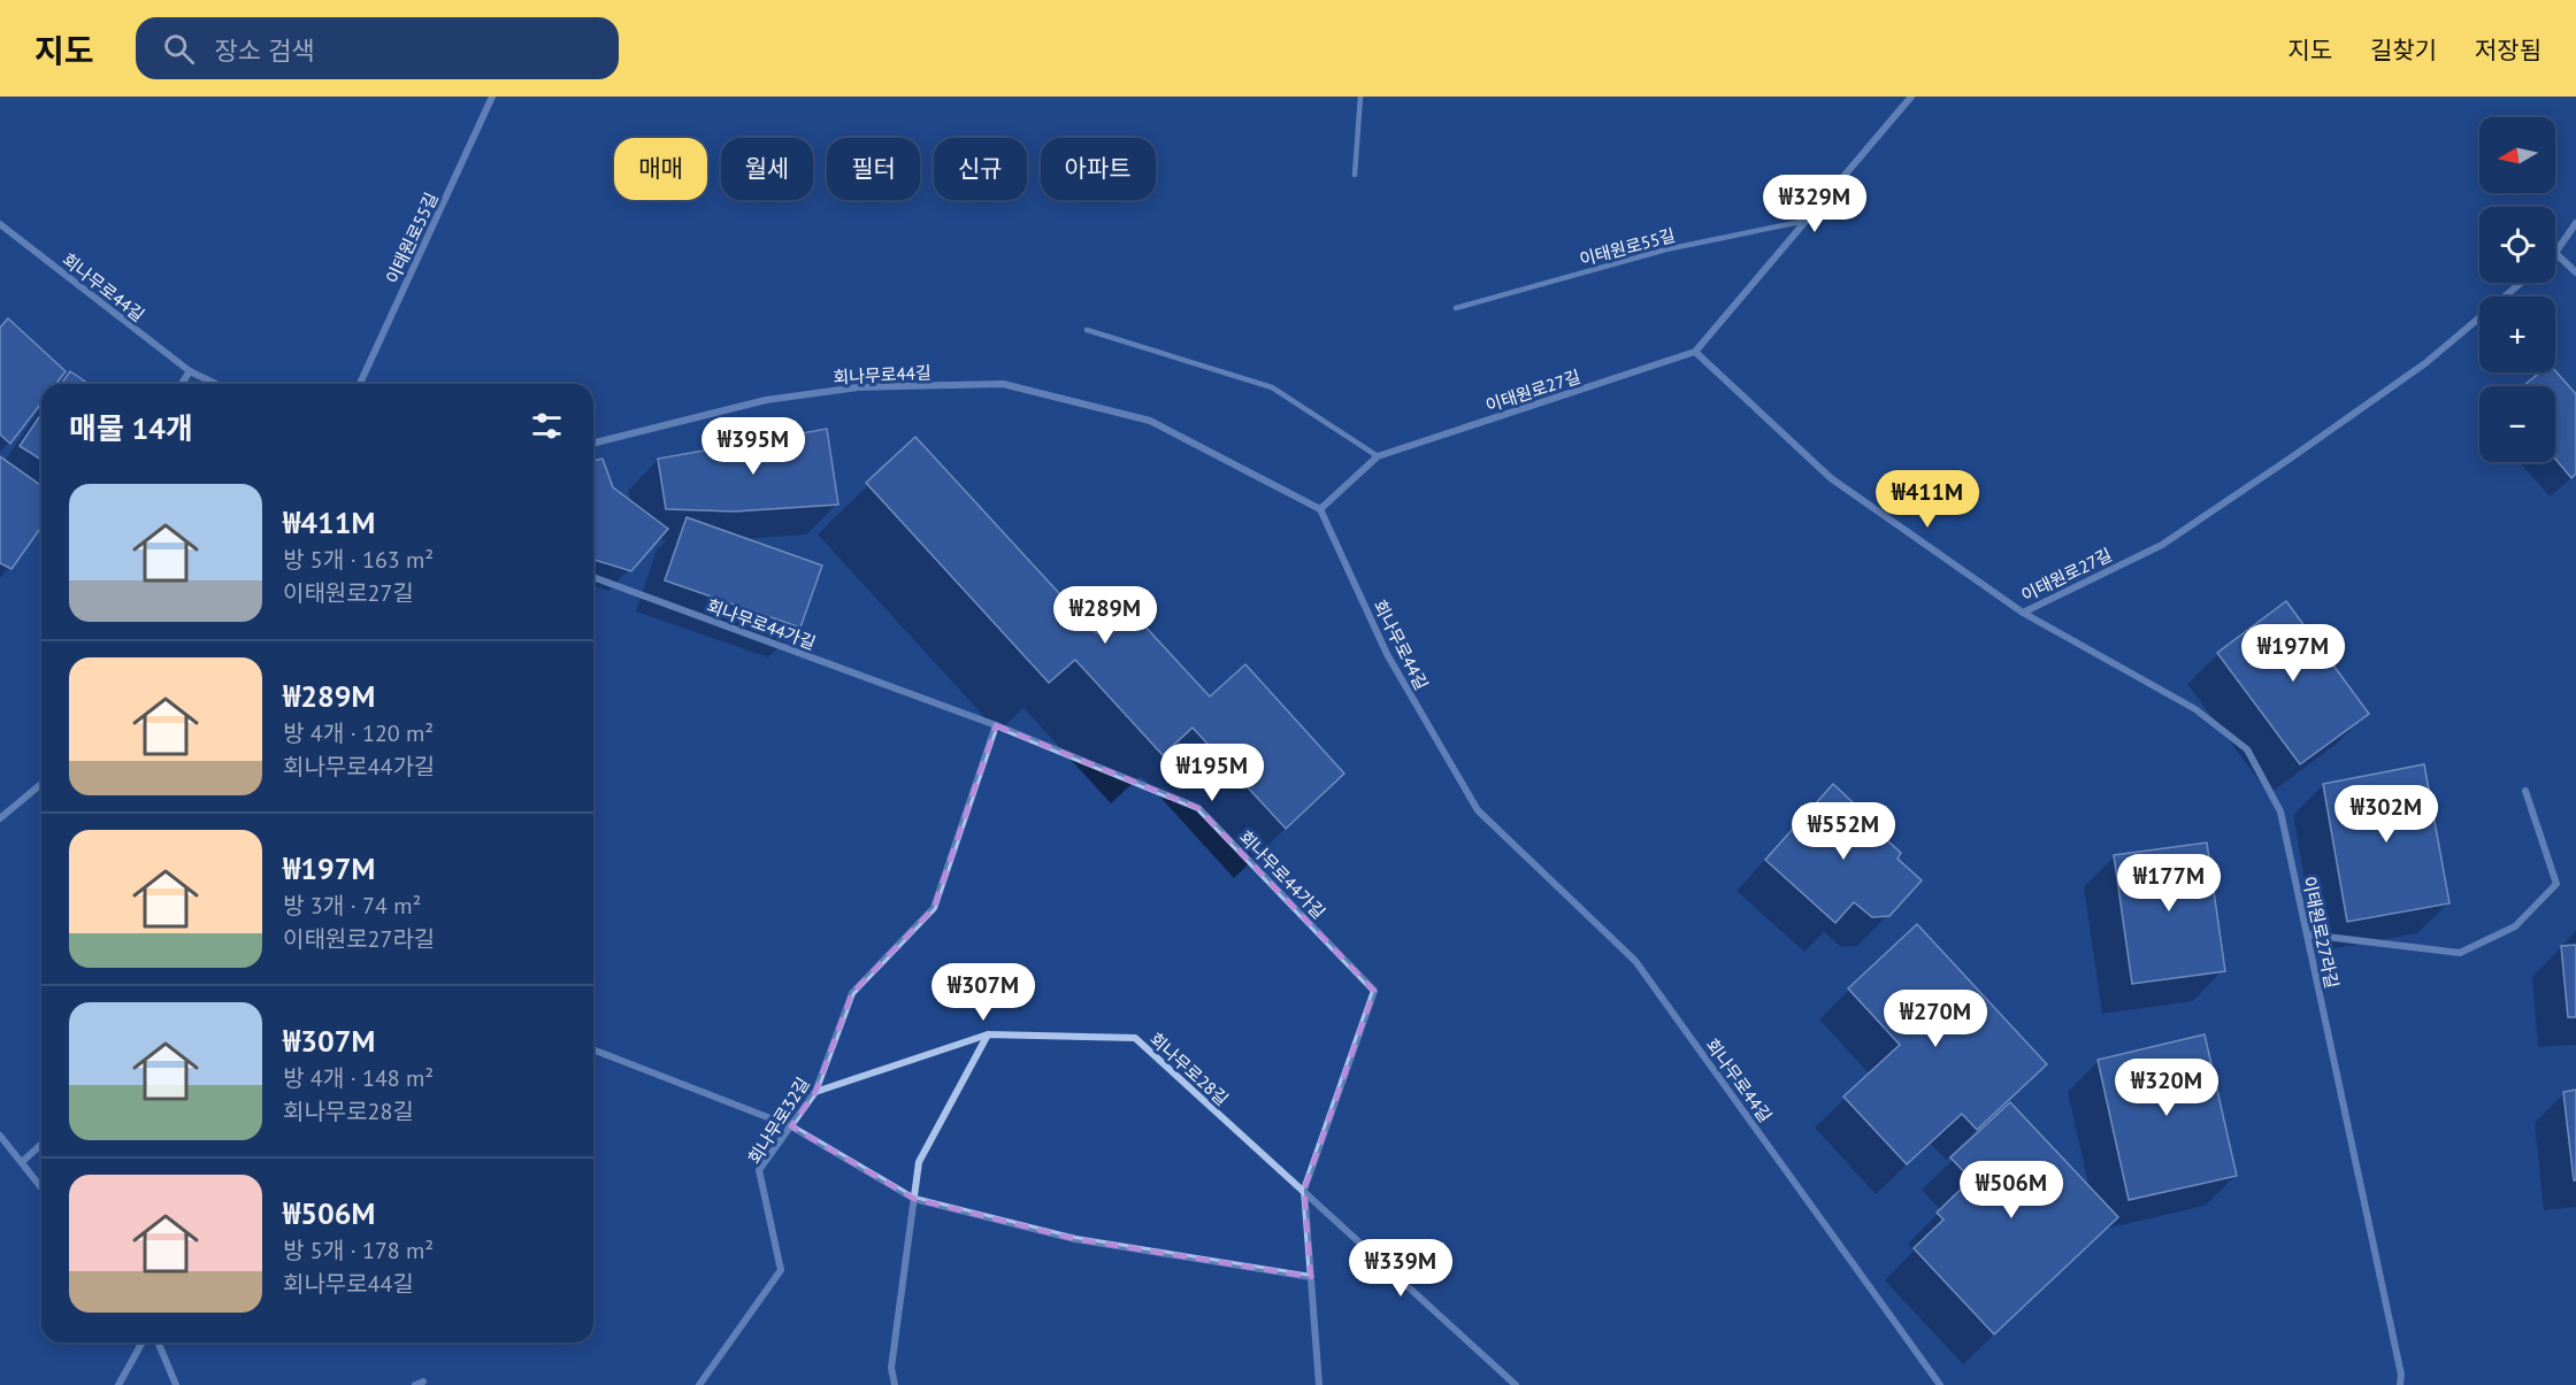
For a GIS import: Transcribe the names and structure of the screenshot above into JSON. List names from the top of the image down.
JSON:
{
  "streets": {
    "street": [
      "이태원로55길",
      "회나무로44길",
      "이태원로27길",
      "회나무로44가길",
      "이태원로27라길",
      "회나무로28길",
      "회나무로32길"
    ]
  },
  "crossings": [
    ["회나무로44길", "이태원로27길"],
    ["이태원로27길", "이태원로27라길"],
    ["회나무로44가길", "회나무로28길"],
    ["회나무로44가길", "회나무로32길"],
    ["회나무로28길", "회나무로32길"]
  ],
  "north": "left",
  "page": {
    "header": "지도",
    "search": "장소 검색",
    "nav": ["지도", "길찾기", "저장됨"],
    "map_buttons": ["+", "−"],
    "chip": [
      "매매",
      "월세",
      "필터",
      "신규",
      "아파트"
    ],
    "price": [
      "₩329M",
      "₩395M",
      "₩411M",
      "₩289M",
      "₩197M",
      "₩195M",
      "₩302M",
      "₩552M",
      "₩177M",
      "₩307M",
      "₩270M",
      "₩320M",
      "₩506M",
      "₩339M"
    ],
    "heading": "매물 14개",
    "list": [
      {
        "name": "₩411M",
        "note": "방 5개 · 163 m² · 이태원로27길"
      },
      {
        "name": "₩289M",
        "note": "방 4개 · 120 m² · 회나무로44가길"
      },
      {
        "name": "₩197M",
        "note": "방 3개 · 74 m² · 이태원로27라길"
      },
      {
        "name": "₩307M",
        "note": "방 4개 · 148 m² · 회나무로28길"
      },
      {
        "name": "₩506M",
        "note": "방 5개 · 178 m² · 회나무로44길"
      }
    ]
  }
}
